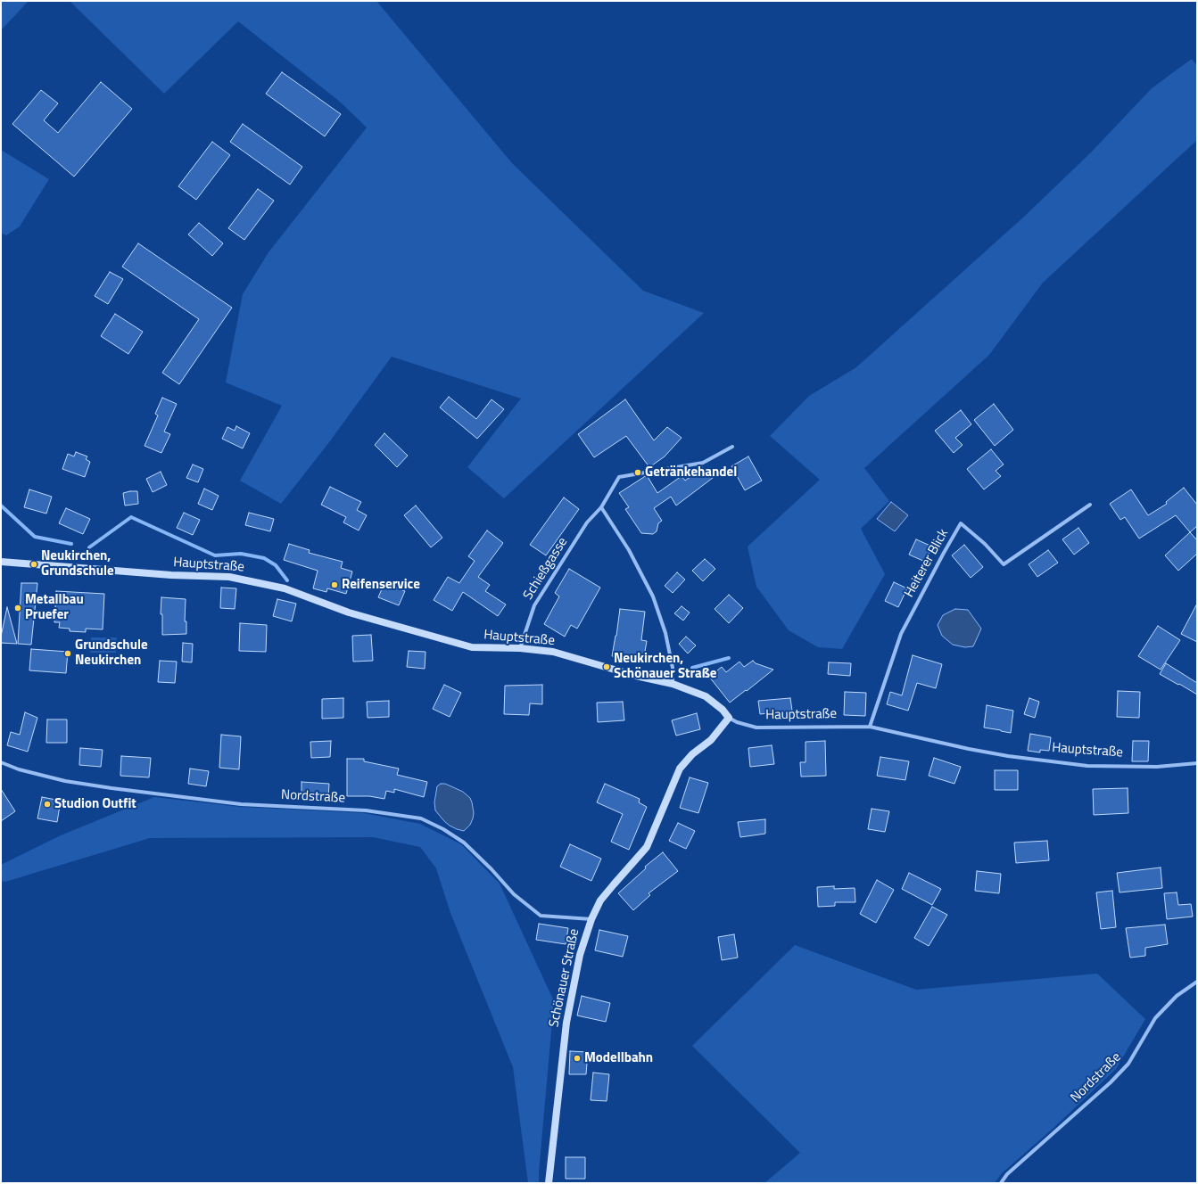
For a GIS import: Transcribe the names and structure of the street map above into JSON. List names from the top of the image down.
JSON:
{
  "streets": {
    "street": [
      "Heiterer Blick",
      "Hauptstraße",
      "Schießgasse",
      "Nordstraße",
      "Schönauer Straße"
    ]
  },
  "crossings": [
    ["Heiterer Blick", "Hauptstraße"],
    ["Hauptstraße", "Schießgasse"],
    ["Hauptstraße", "Schönauer Straße"],
    ["Nordstraße", "Schönauer Straße"]
  ],
  "places": [
    "Getränkehandel",
    "Neukirchen, Grundschule",
    "Reifenservice",
    "Metallbau Pruefer",
    "Grundschule Neukirchen",
    "Neukirchen, Schönauer Straße",
    "Studion Outfit",
    "Modellbahn"
  ]
}
